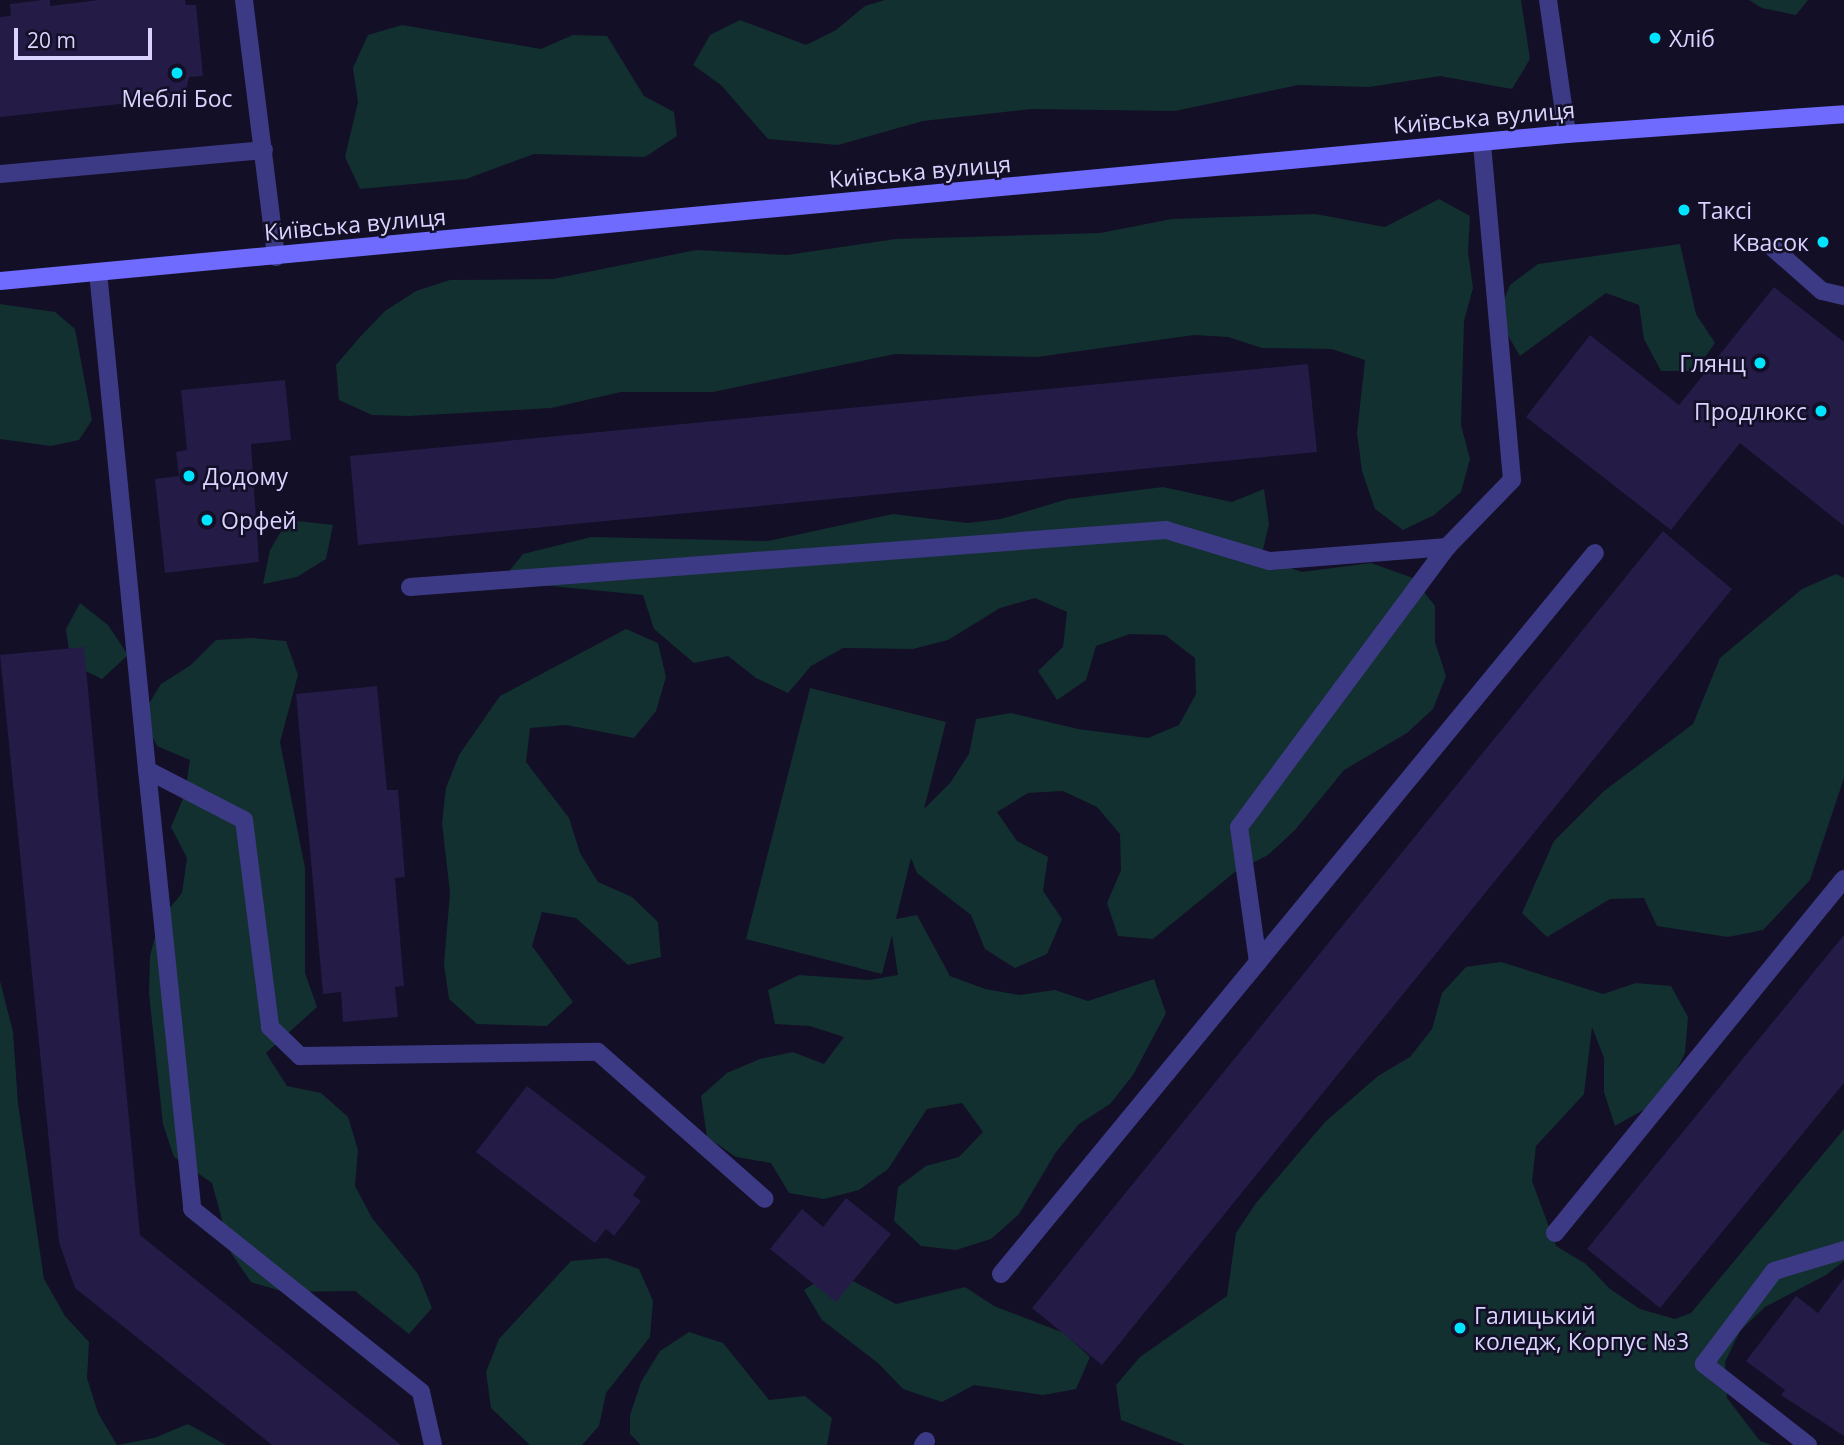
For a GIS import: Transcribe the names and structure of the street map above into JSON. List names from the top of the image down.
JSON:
{
  "streets": {
    "main road": ["Київська вулиця"]
  },
  "places": [
    "Хліб",
    "Меблі Бос",
    "Таксі",
    "Квасок",
    "Глянц",
    "Продлюкс",
    "Додому",
    "Орфей",
    "Галицький коледж, Корпус №3"
  ],
  "scale_bar": "20 m"
}
